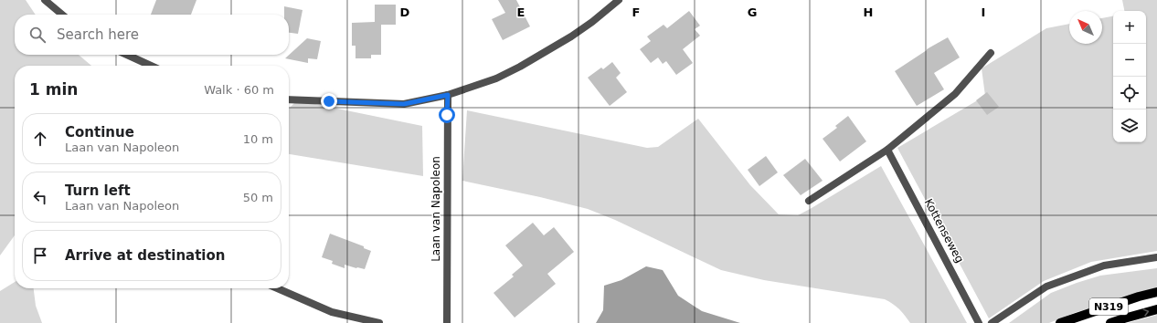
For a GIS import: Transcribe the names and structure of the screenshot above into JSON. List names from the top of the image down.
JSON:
{
  "streets": {
    "main road": ["N319"],
    "street": ["Laan van Napoleon", "Kottenseweg"]
  },
  "north": "top left",
  "page": {
    "map_buttons": ["+", "−"],
    "search": "Search here",
    "heading": ["1 min", "Walk · 60 m"],
    "list": [
      ["Continue", "Laan van Napoleon", "10 m"],
      ["Turn left", "Laan van Napoleon", "50 m"],
      "Arrive at destination"
    ]
  },
  "grid": {
    "columns": [
      "D",
      "E",
      "F",
      "G",
      "H",
      "I"
    ]
  }
}
